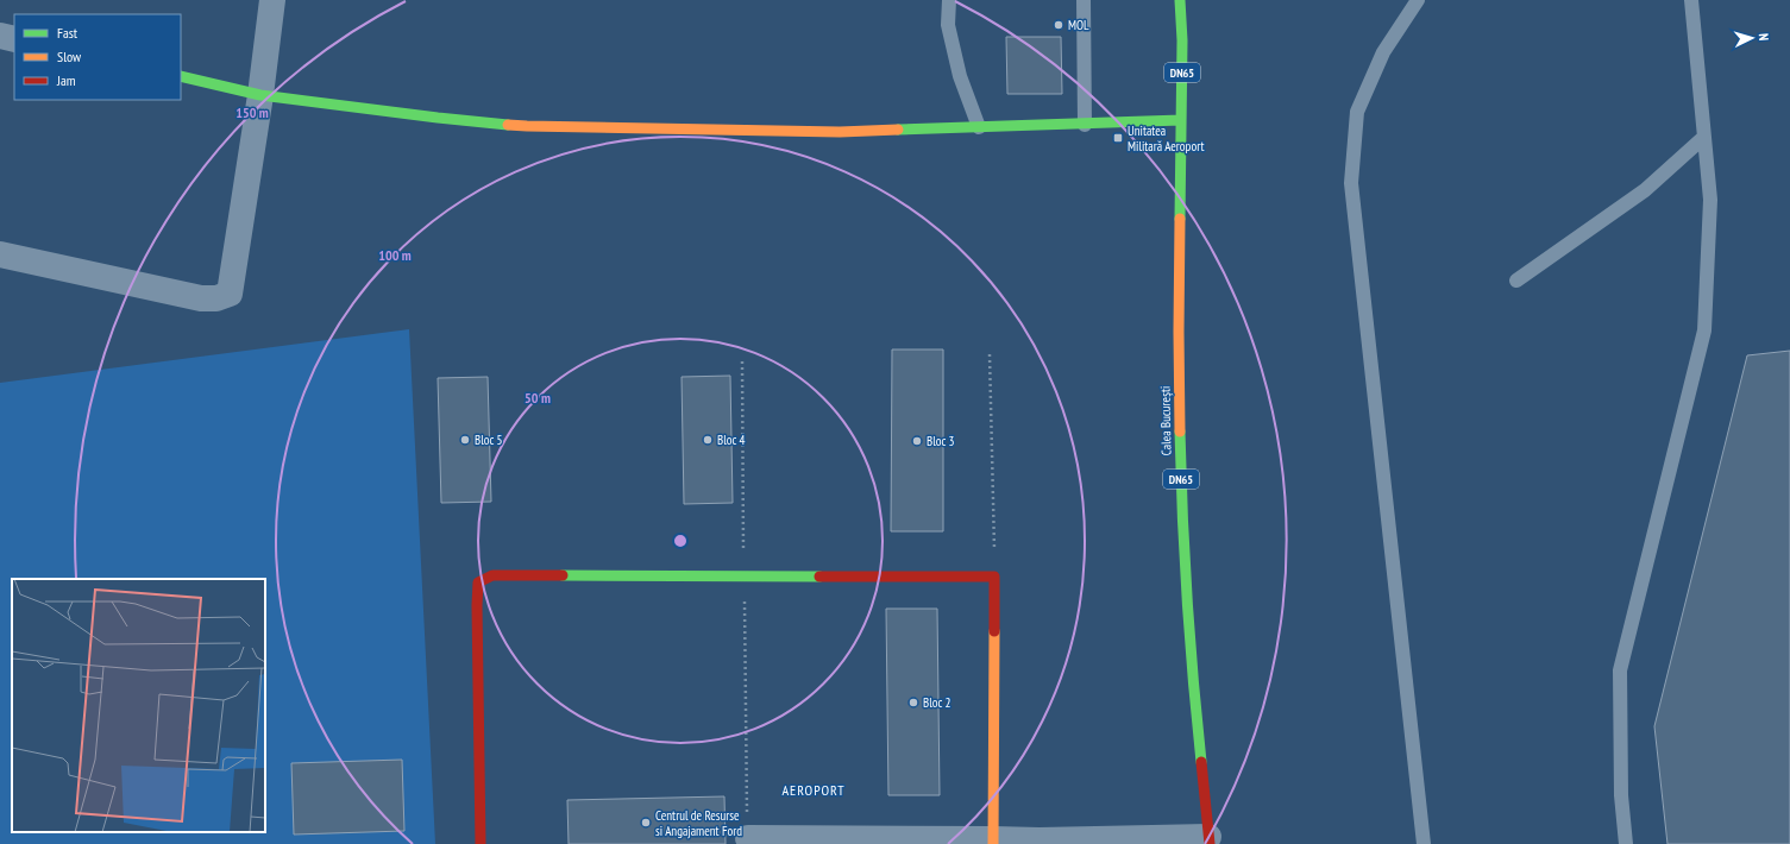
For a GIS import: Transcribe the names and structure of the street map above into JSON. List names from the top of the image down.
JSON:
{
  "streets": {
    "main road": ["DN65", "Calea București"]
  },
  "districts": ["AEROPORT"],
  "places": {
    "other": [
      "MOL",
      "Bloc 5",
      "Bloc 4",
      "Bloc 3",
      "Bloc 2",
      "Centrul de Resurse si Angajament Ford"
    ],
    "transit": ["Unitatea Militară Aeroport"]
  },
  "legend": ["Fast", "Slow", "Jam"],
  "north": "right",
  "rings": ["150 m", "100 m", "50 m"]
}
